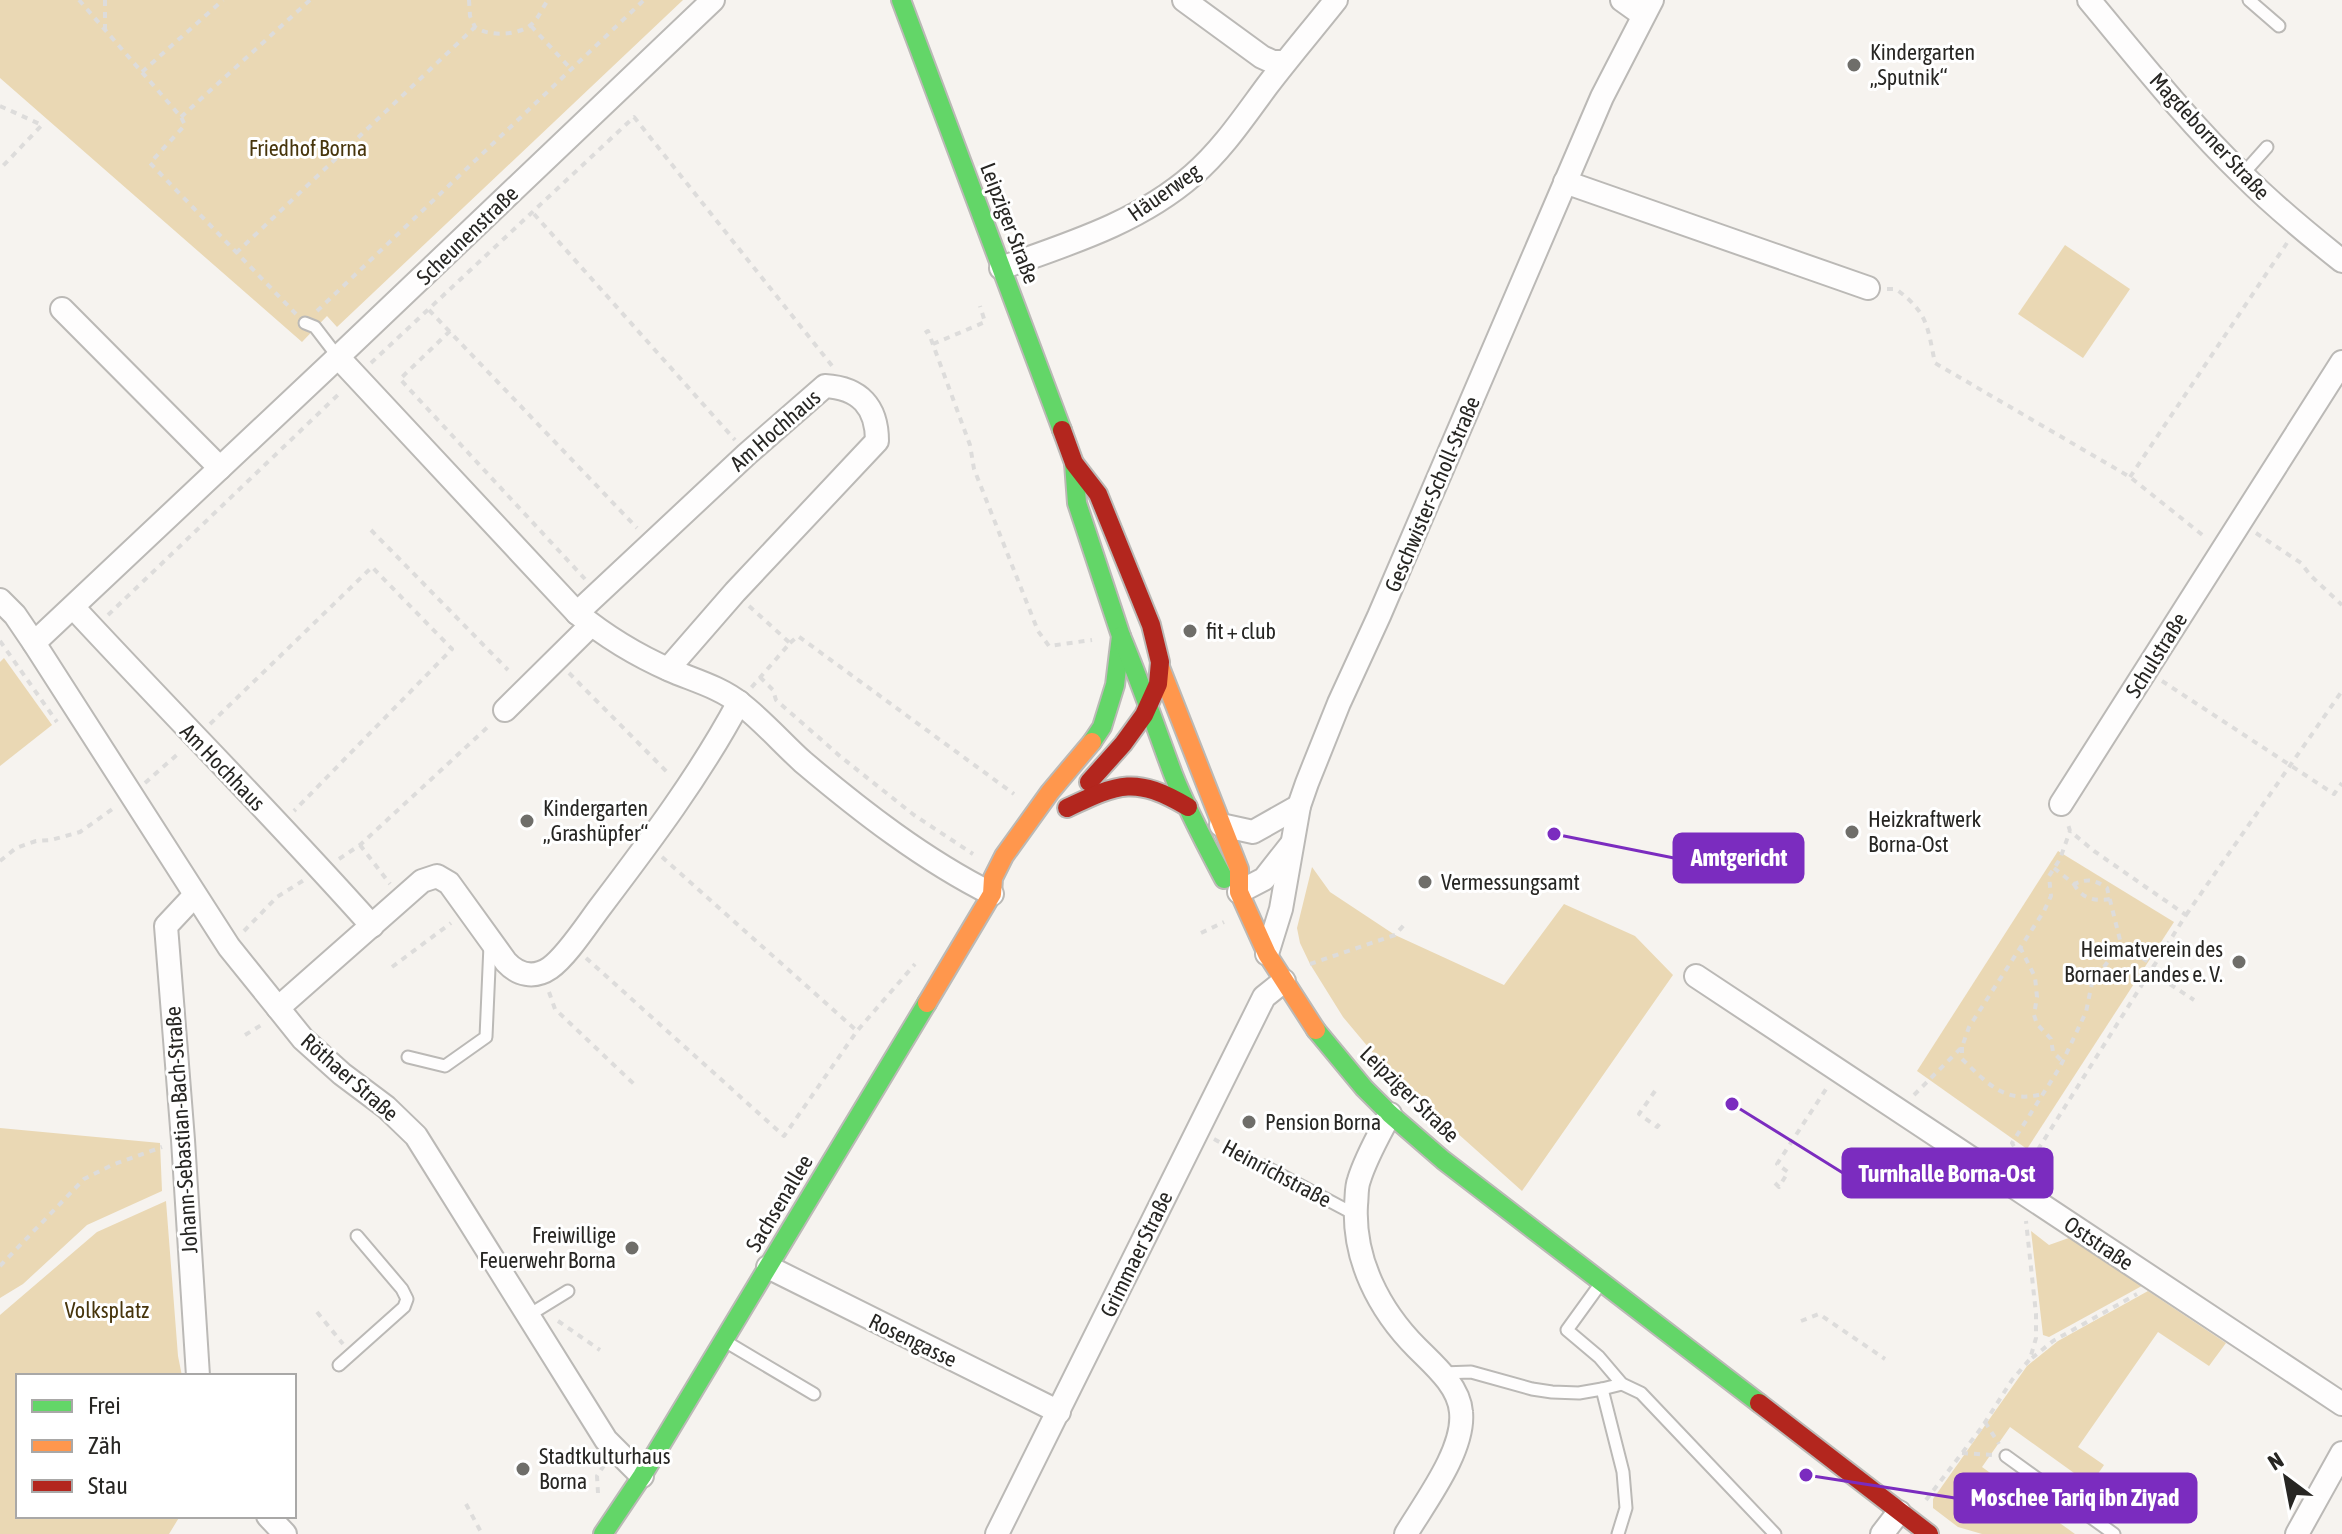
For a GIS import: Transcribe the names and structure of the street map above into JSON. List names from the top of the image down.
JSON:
{
  "streets": {
    "main road": ["Leipziger Straße", "Sachsenallee"],
    "street": [
      "Magdeborner Straße",
      "Häuerweg",
      "Scheunenstraße",
      "Am Hochhaus",
      "Geschwister-Scholl-Straße",
      "Schulstraße",
      "Röthaer Straße",
      "Johann-Sebastian-Bach-Straße",
      "Heinrichstraße",
      "Oststraße",
      "Grimmaer Straße",
      "Rosengasse"
    ]
  },
  "crossings": [
    ["Häuerweg", "Leipziger Straße"],
    ["Leipziger Straße", "Geschwister-Scholl-Straße"],
    ["Leipziger Straße", "Heinrichstraße"],
    ["Leipziger Straße", "Sachsenallee"],
    ["Leipziger Straße", "Grimmaer Straße"],
    ["Scheunenstraße", "Am Hochhaus"],
    ["Scheunenstraße", "Röthaer Straße"],
    ["Röthaer Straße", "Johann-Sebastian-Bach-Straße"],
    ["Röthaer Straße", "Sachsenallee"],
    ["Heinrichstraße", "Grimmaer Straße"],
    ["Sachsenallee", "Rosengasse"],
    ["Grimmaer Straße", "Rosengasse"]
  ],
  "parks": ["Friedhof Borna", "Volksplatz"],
  "places": [
    "Kindergarten „Sputnik“",
    "fit + club",
    "Kindergarten „Grashüpfer“",
    "Heizkraftwerk Borna-Ost",
    "Amtgericht",
    "Vermessungsamt",
    "Heimatverein des Bornaer Landes e. V.",
    "Turnhalle Borna-Ost",
    "Pension Borna",
    "Freiwillige Feuerwehr Borna",
    "Stadtkulturhaus Borna",
    "Moschee Tariq ibn Ziyad"
  ],
  "legend": ["Frei", "Zäh", "Stau"],
  "north": "top left"
}
